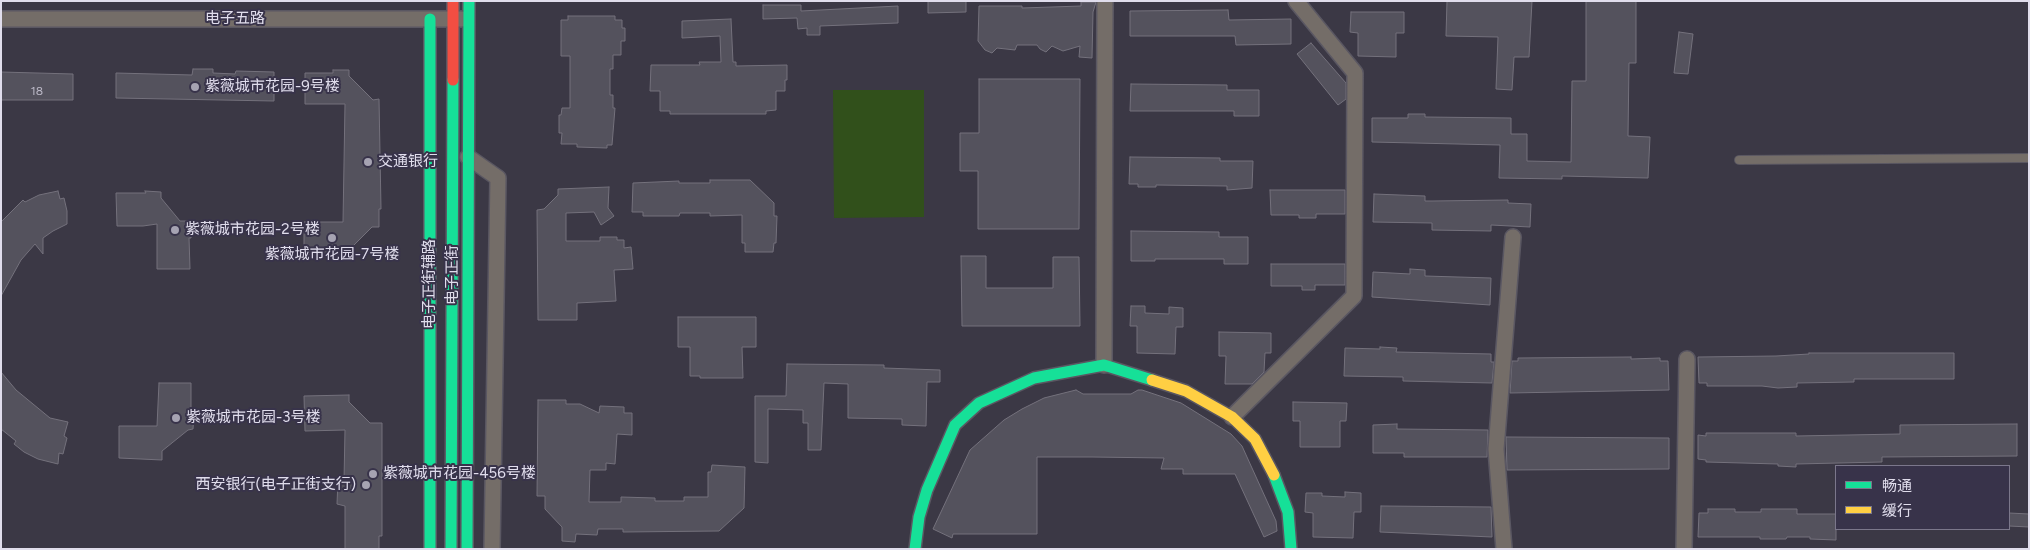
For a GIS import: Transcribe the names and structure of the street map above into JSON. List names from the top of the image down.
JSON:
{
  "streets": {
    "street": ["电子五路", "电子正街", "电子正街辅路"]
  },
  "crossings": [
    ["电子五路", "电子正街"],
    ["电子五路", "电子正街辅路"]
  ],
  "places": [
    "紫薇城市花园-9号楼",
    "交通银行",
    "紫薇城市花园-2号楼",
    "紫薇城市花园-7号楼",
    "紫薇城市花园-3号楼",
    "紫薇城市花园-456号楼",
    "西安银行(电子正街支行)"
  ],
  "house_numbers": ["18"],
  "legend": ["畅通", "缓行"]
}
